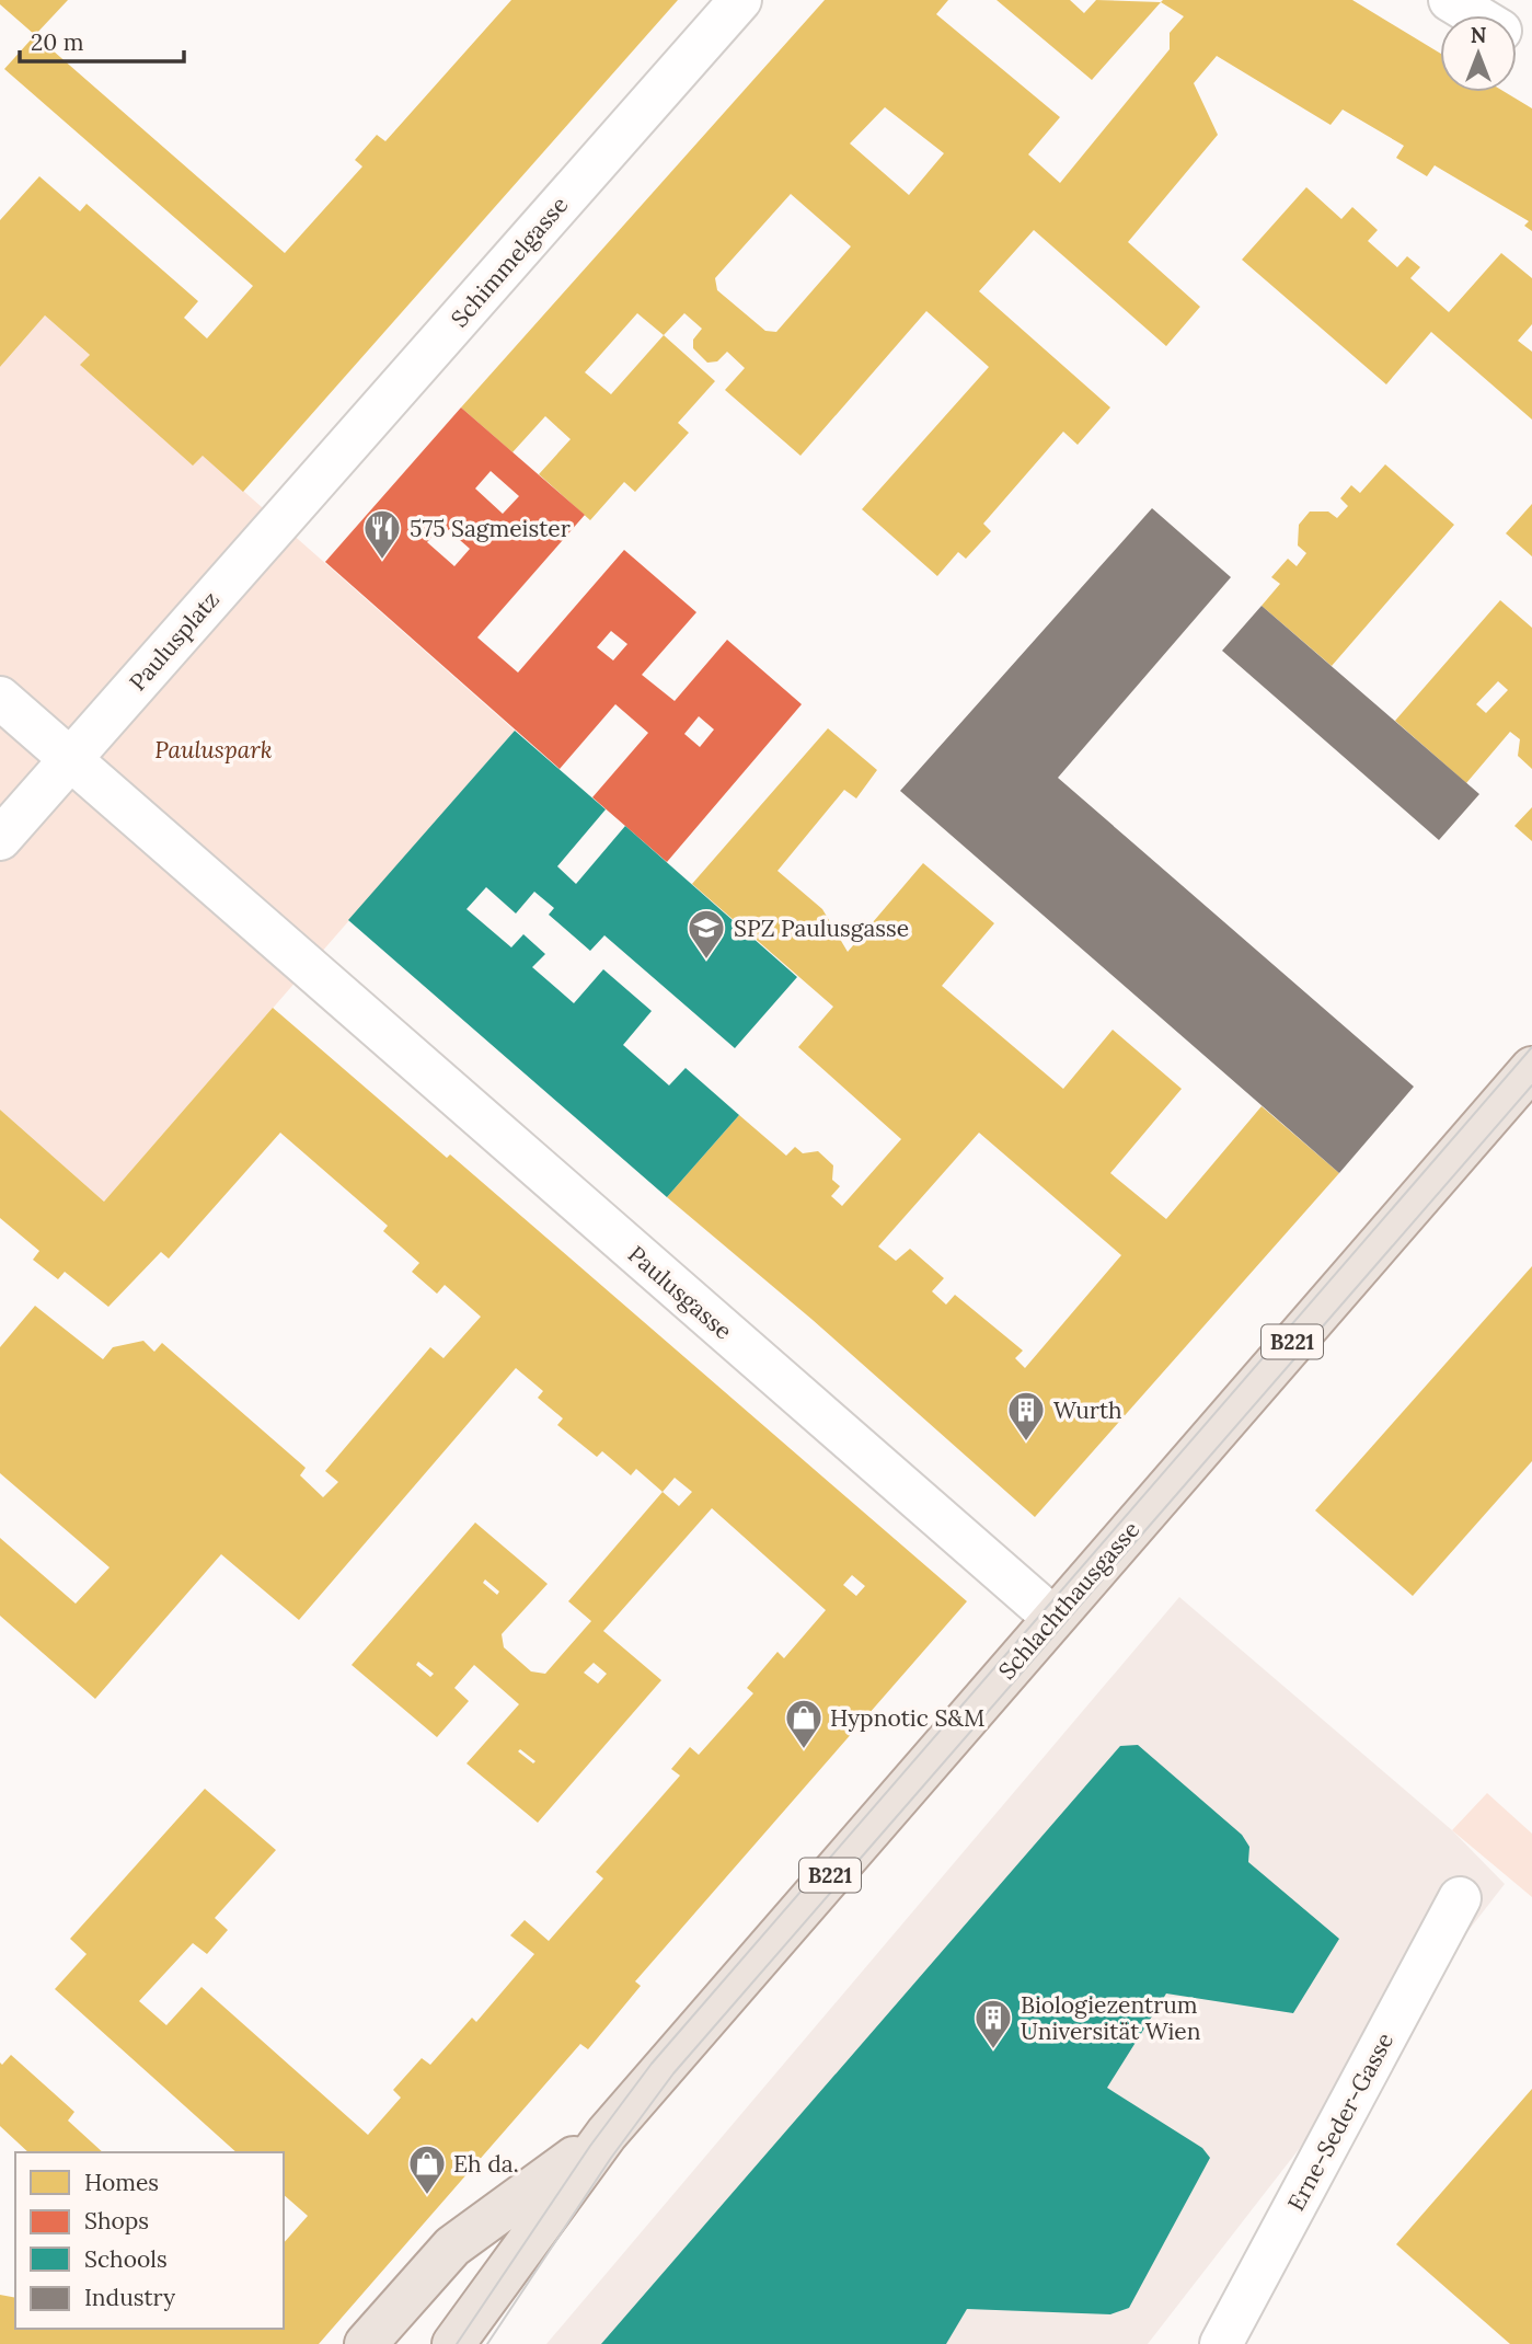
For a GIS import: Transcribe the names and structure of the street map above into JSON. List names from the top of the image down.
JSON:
{
  "streets": {
    "main road": ["B221", "Schlachthausgasse"],
    "street": [
      "Schimmelgasse",
      "Paulusplatz",
      "Paulusgasse",
      "Erne-Seder-Gasse"
    ]
  },
  "crossings": [
    ["Schimmelgasse", "Paulusplatz"],
    ["Paulusplatz", "Paulusgasse"],
    ["Paulusgasse", "Schlachthausgasse"]
  ],
  "parks": ["Pauluspark"],
  "places": {
    "restaurant": ["575 Sagmeister"],
    "school or university": ["SPZ Paulusgasse"],
    "building": ["Wurth", "Biologiezentrum Universität Wien"],
    "shop": ["Hypnotic S&M", "Eh da."]
  },
  "legend": [
    "Homes",
    "Shops",
    "Schools",
    "Industry"
  ],
  "scale_bar": "20 m",
  "north": "top"
}
